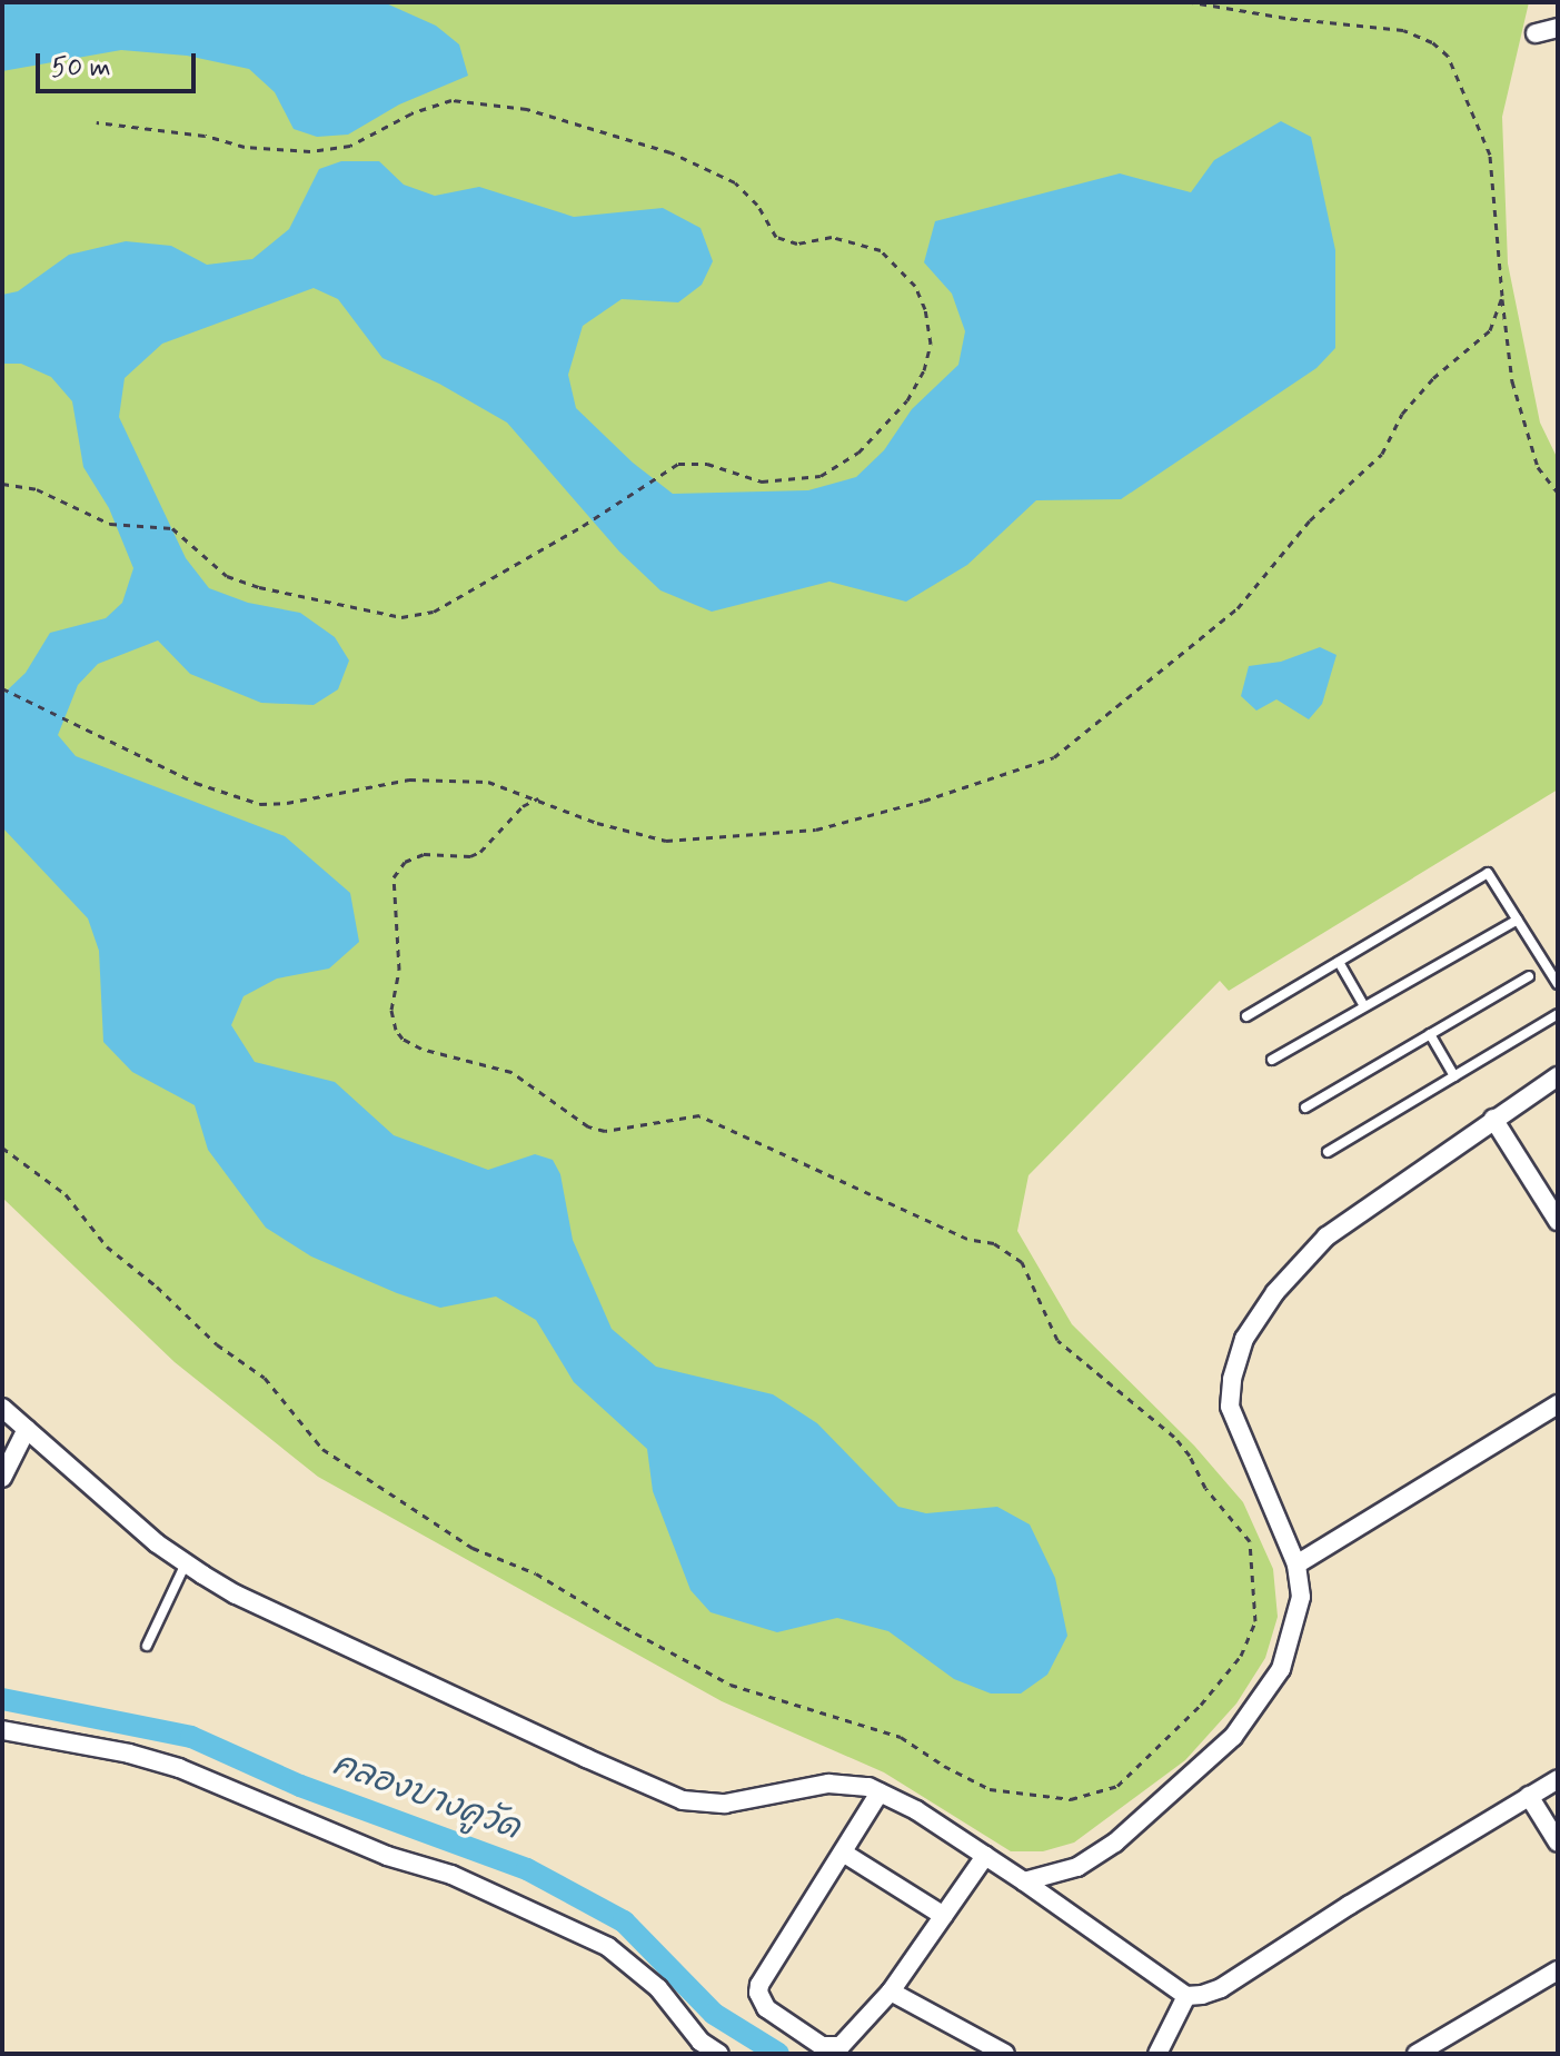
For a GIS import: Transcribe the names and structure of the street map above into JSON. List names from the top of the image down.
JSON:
{
  "water": ["คลองบางคูวัด"],
  "scale_bar": "50 m"
}
